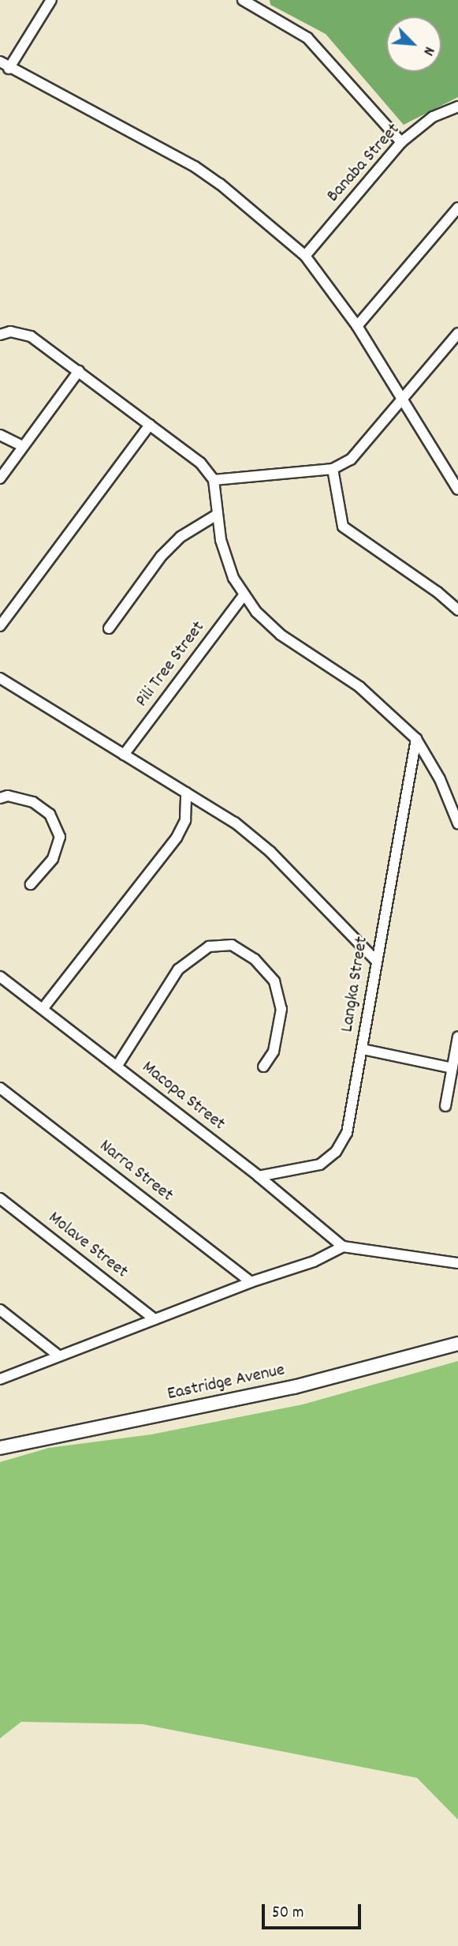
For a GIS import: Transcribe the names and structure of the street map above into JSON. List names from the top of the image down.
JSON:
{
  "streets": {
    "street": [
      "Banaba Street",
      "Pili Tree Street",
      "Langka Street",
      "Macopa Street",
      "Narra Street",
      "Molave Street",
      "Eastridge Avenue"
    ]
  },
  "crossings": [
    ["Langka Street", "Macopa Street"]
  ],
  "scale_bar": "50 m",
  "north": "bottom right"
}
